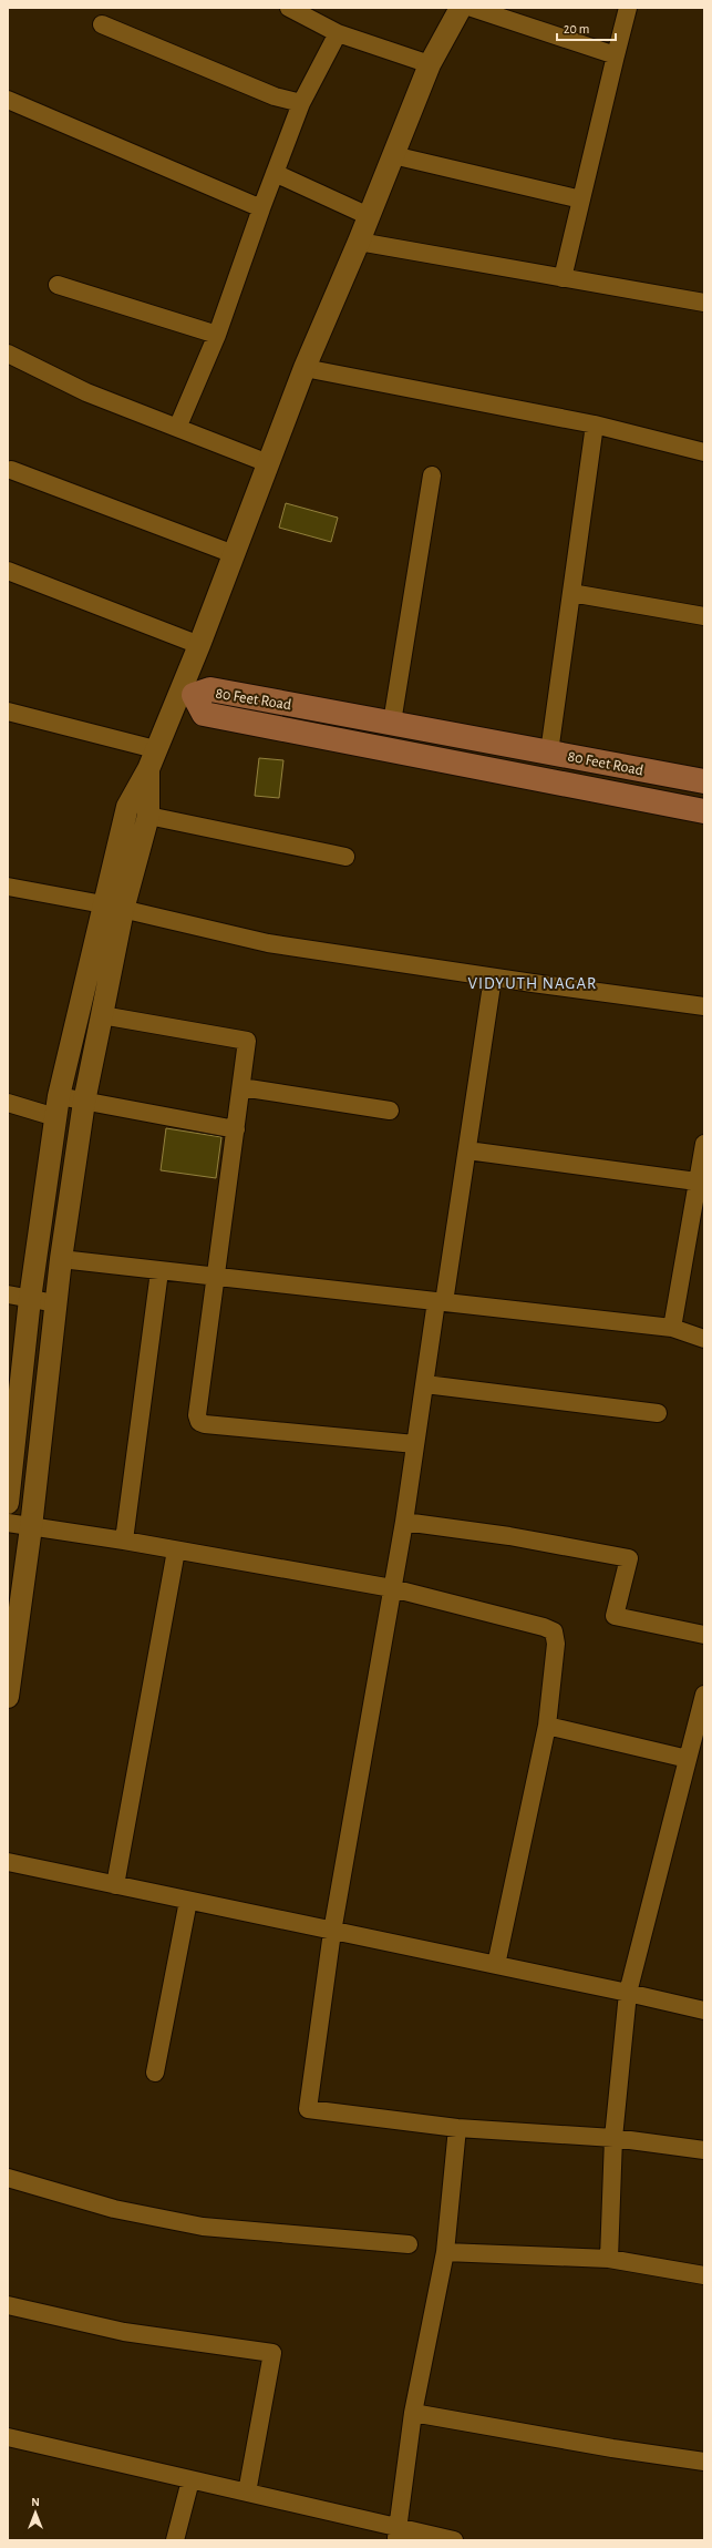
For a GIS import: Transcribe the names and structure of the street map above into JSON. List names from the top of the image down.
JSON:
{
  "streets": {
    "main road": ["80 Feet Road"]
  },
  "districts": ["VIDYUTH NAGAR"],
  "scale_bar": "20 m",
  "north": "top"
}
